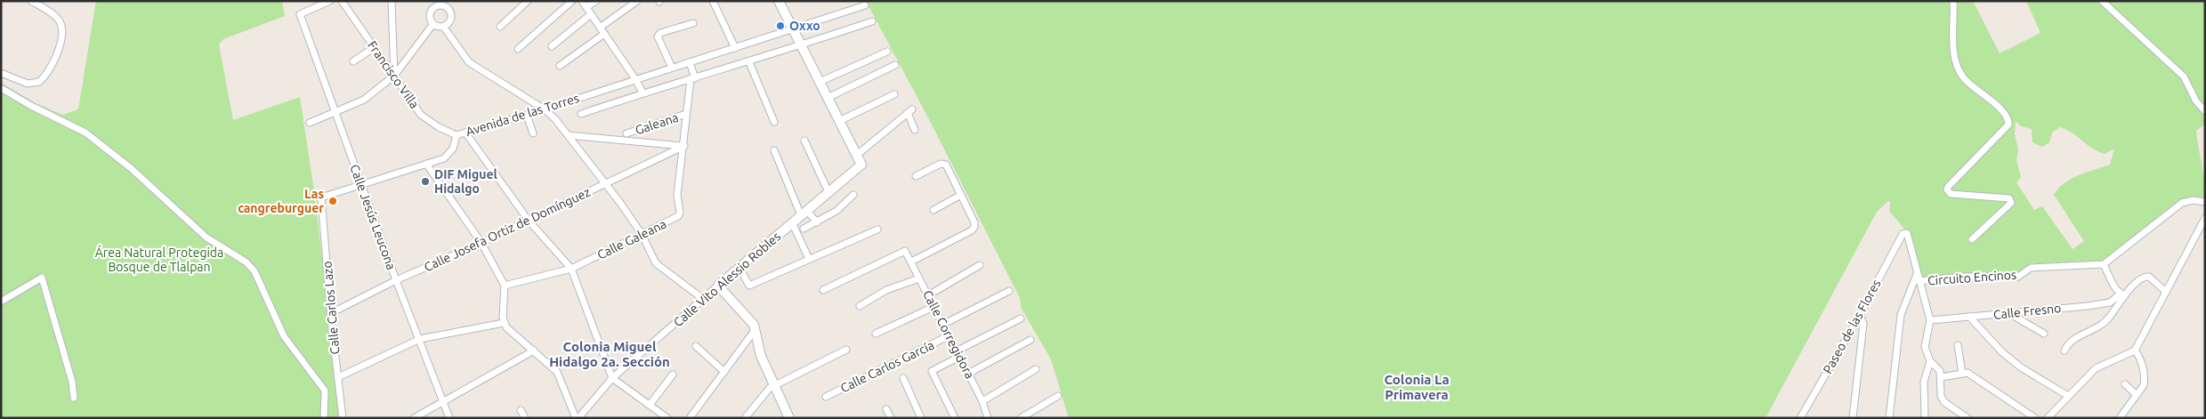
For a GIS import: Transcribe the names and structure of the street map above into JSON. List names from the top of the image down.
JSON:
{
  "streets": {
    "street": [
      "Francisco Villa",
      "Avenida de las Torres",
      "Galeana",
      "Calle Jesús Leucona",
      "Calle Josefa Ortiz de Domínguez",
      "Calle Galeana",
      "Circuito Encinos",
      "Calle Vito Alessio Robles",
      "Calle Carlos Lazo",
      "Calle Fresno",
      "Paseo de las Flores",
      "Calle Corregidora",
      "Calle Carlos García"
    ]
  },
  "crossings": [
    ["Francisco Villa", "Avenida de las Torres"],
    ["Avenida de las Torres", "Calle Jesús Leucona"],
    ["Avenida de las Torres", "Calle Carlos Lazo"],
    ["Galeana", "Calle Galeana"],
    ["Calle Jesús Leucona", "Calle Josefa Ortiz de Domínguez"],
    ["Calle Josefa Ortiz de Domínguez", "Calle Galeana"],
    ["Calle Josefa Ortiz de Domínguez", "Calle Carlos Lazo"],
    ["Calle Corregidora", "Calle Carlos García"]
  ],
  "districts": ["Colonia Miguel Hidalgo 2a. Sección", "Colonia La Primavera"],
  "parks": ["Área Natural Protegida Bosque de Tlalpan"],
  "places": ["Oxxo", "DIF Miguel Hidalgo", "Las cangreburguer"]
}
